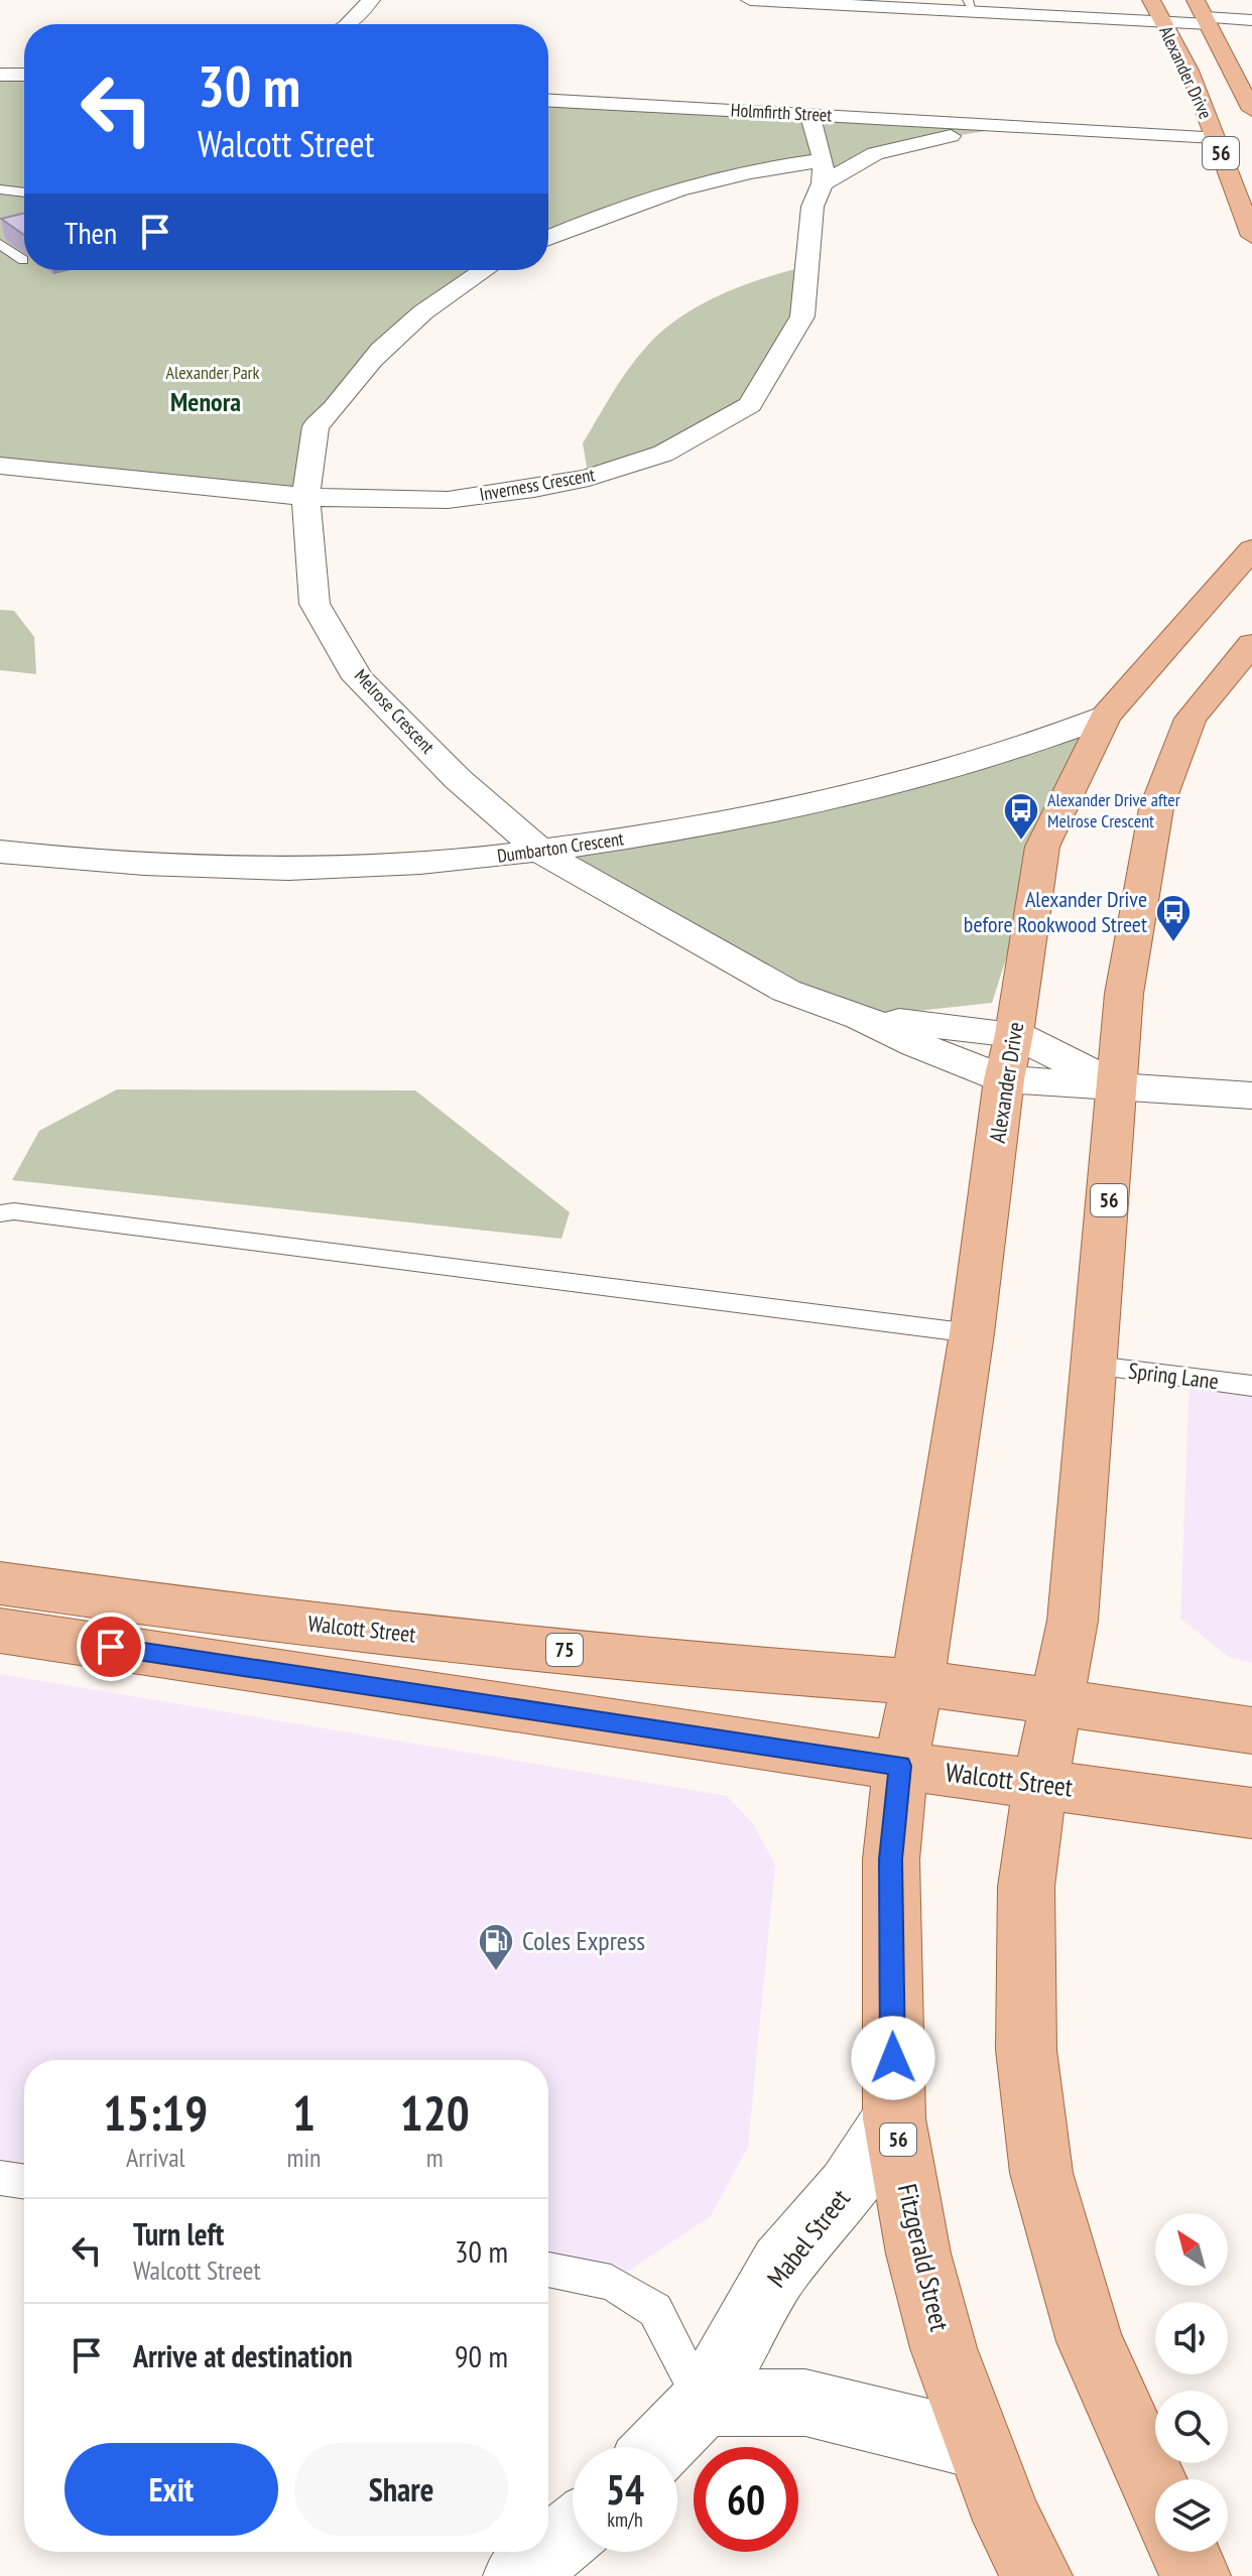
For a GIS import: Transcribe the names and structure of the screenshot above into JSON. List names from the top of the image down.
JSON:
{
  "streets": {
    "main road": [
      "Alexander Drive",
      "56",
      "Walcott Street",
      "75",
      "Fitzgerald Street"
    ],
    "street": [
      "Holmfirth Street",
      "Inverness Crescent",
      "Melrose Crescent",
      "Dumbarton Crescent",
      "Mabel Street"
    ],
    "lane": ["Spring Lane"]
  },
  "crossings": [
    ["Alexander Drive", "Holmfirth Street"],
    ["Alexander Drive", "Melrose Crescent"],
    ["Alexander Drive", "Dumbarton Crescent"],
    ["Alexander Drive", "Walcott Street"],
    ["Alexander Drive", "Fitzgerald Street"],
    ["Holmfirth Street", "Inverness Crescent"],
    ["56", "Melrose Crescent"],
    ["56", "Spring Lane"],
    ["56", "Walcott Street"],
    ["Inverness Crescent", "Melrose Crescent"],
    ["Melrose Crescent", "Dumbarton Crescent"],
    ["Walcott Street", "Fitzgerald Street"],
    ["Mabel Street", "Fitzgerald Street"]
  ],
  "districts": ["Menora"],
  "parks": ["Alexander Park"],
  "places": {
    "bus stop": ["Alexander Drive after Melrose Crescent", "Alexander Drive before Rookwood Street"],
    "fuel station": ["Coles Express"]
  },
  "north": "top left",
  "page": {
    "turn": ["30 m", "Walcott Street"],
    "then": "Then",
    "eta": [
      "15:19",
      "Arrival",
      "1",
      "min",
      "120",
      "m"
    ],
    "list": [
      {
        "name": "Turn left",
        "note": "Walcott Street",
        "value": "30 m"
      },
      {
        "name": "Arrive at destination",
        "value": "90 m"
      }
    ],
    "buttons": ["Exit", "Share"],
    "speed": "54 km/h",
    "limit": "60"
  }
}
